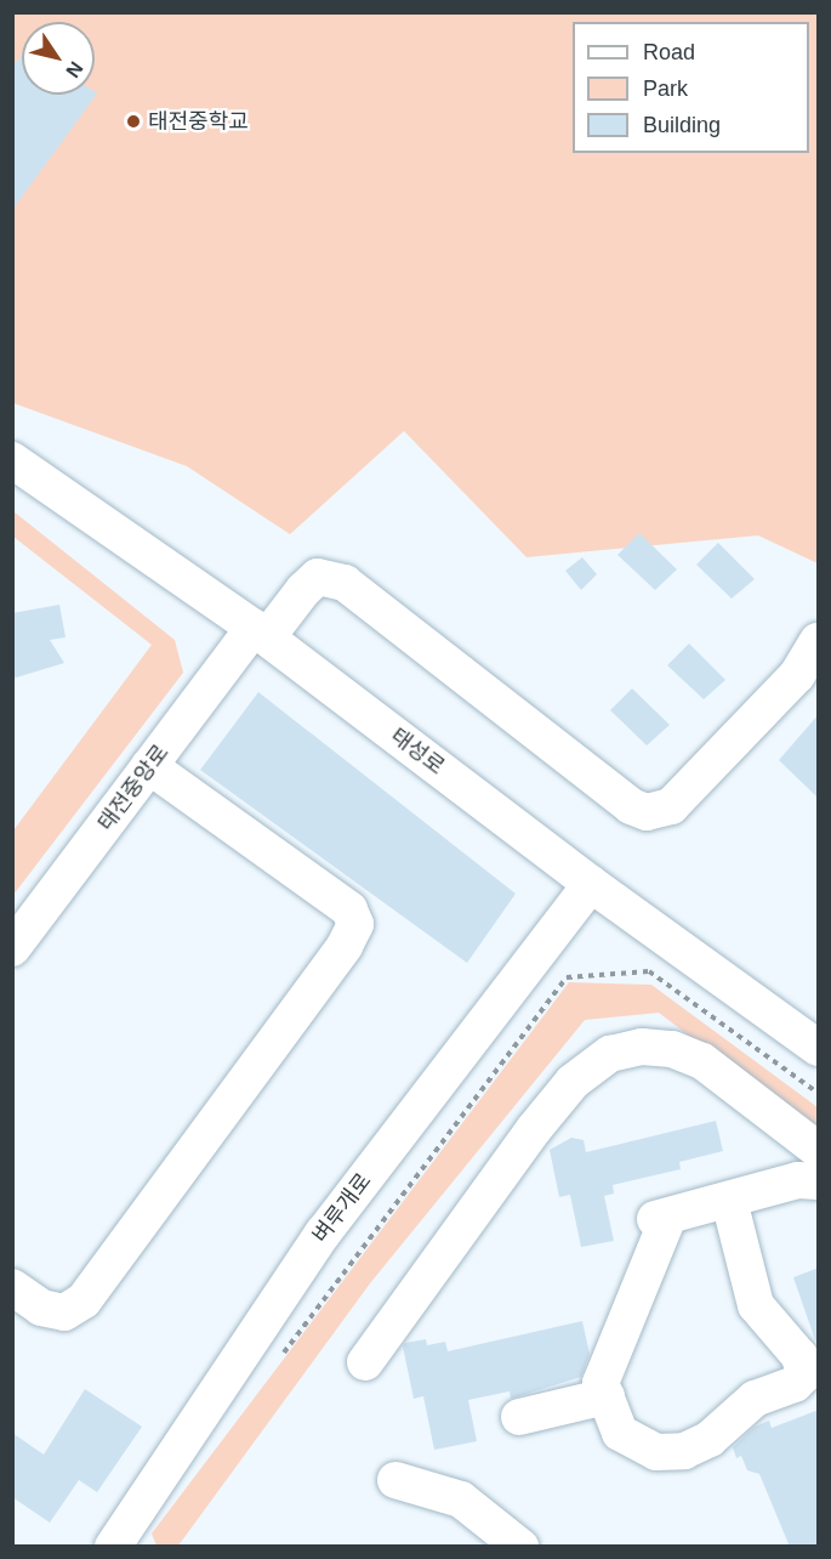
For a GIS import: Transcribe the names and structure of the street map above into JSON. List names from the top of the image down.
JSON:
{
  "streets": {
    "street": ["태성로", "태전중앙로", "벼루개로"]
  },
  "crossings": [
    ["태성로", "태전중앙로"],
    ["태성로", "벼루개로"]
  ],
  "places": ["태전중학교"],
  "legend": ["Road", "Park", "Building"],
  "north": "bottom right"
}
